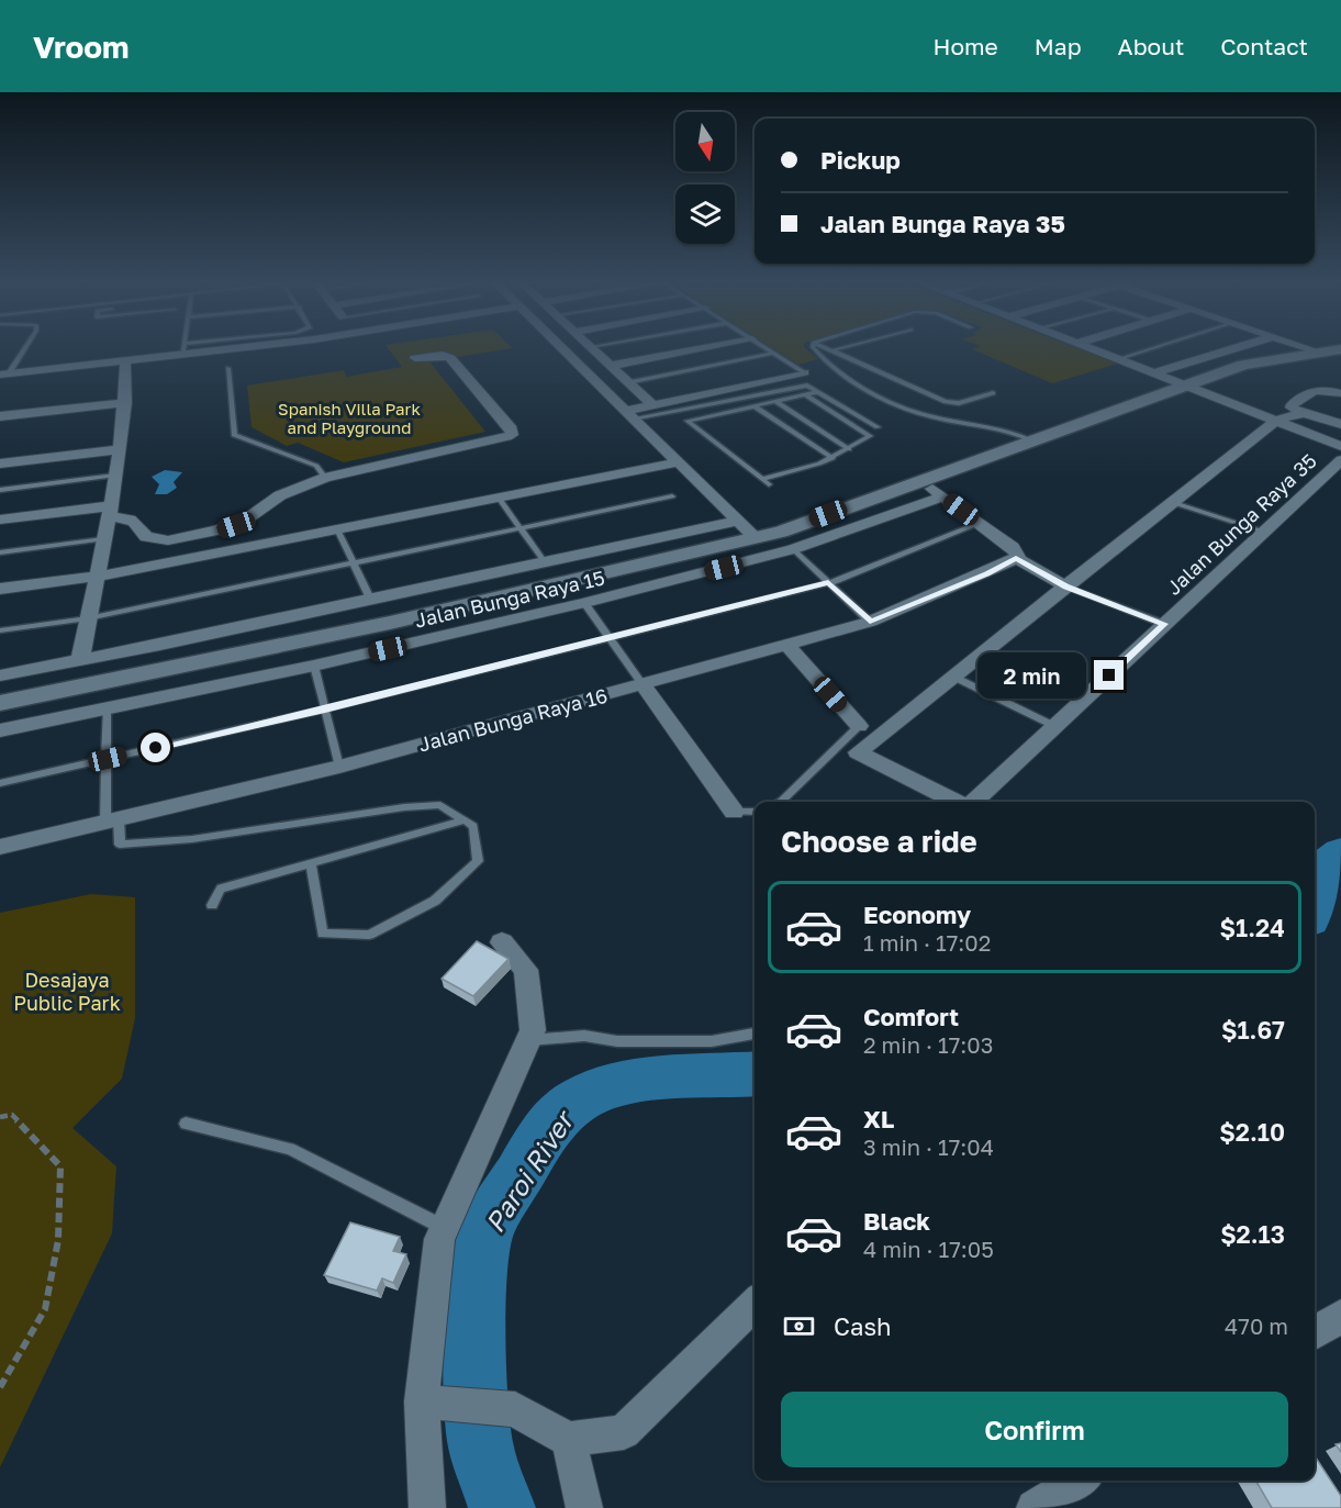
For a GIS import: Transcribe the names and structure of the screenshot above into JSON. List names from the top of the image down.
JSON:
{
  "streets": {
    "street": ["Jalan Bunga Raya 35", "Jalan Bunga Raya 15", "Jalan Bunga Raya 16"]
  },
  "water": ["Paroi River"],
  "parks": ["Spanish Villa Park and Playground", "Desajaya Public Park"],
  "north": "bottom",
  "page": {
    "header": "Vroom",
    "nav": [
      "Home",
      "Map",
      "About",
      "Contact"
    ],
    "banner": ["Pickup", "Jalan Bunga Raya 35"],
    "bubble": "2 min",
    "heading": "Choose a ride",
    "list": [
      {
        "name": "Economy",
        "note": "1 min · 17:02",
        "value": "$1.24"
      },
      {
        "name": "Comfort",
        "note": "2 min · 17:03",
        "value": "$1.67"
      },
      {
        "name": "XL",
        "note": "3 min · 17:04",
        "value": "$2.10"
      },
      {
        "name": "Black",
        "note": "4 min · 17:05",
        "value": "$2.13"
      }
    ],
    "pay": ["Cash", "470 m"],
    "buttons": "Confirm"
  }
}
